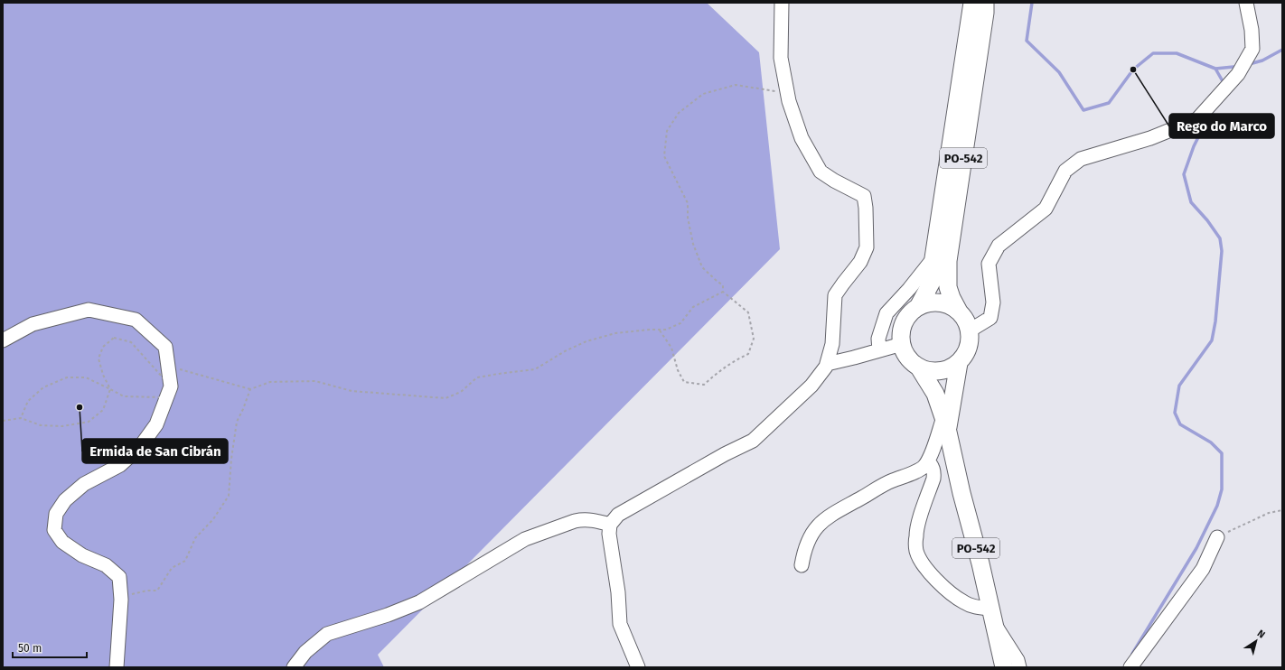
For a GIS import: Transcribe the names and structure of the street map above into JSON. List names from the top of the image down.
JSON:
{
  "streets": {
    "main road": ["PO-542"]
  },
  "places": ["Rego do Marco", "Ermida de San Cibrán"],
  "scale_bar": "50 m",
  "north": "top right"
}
